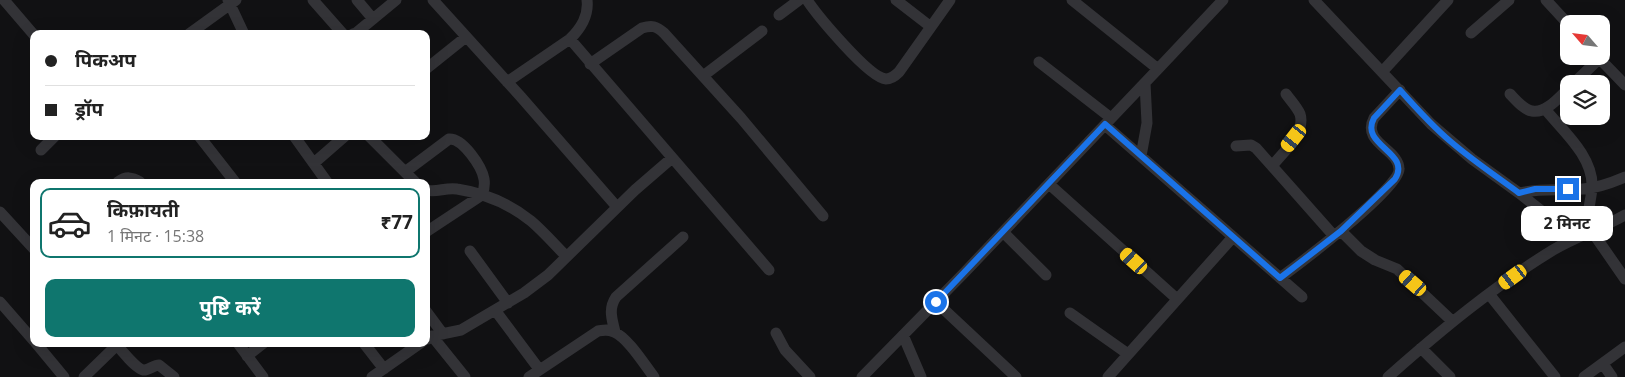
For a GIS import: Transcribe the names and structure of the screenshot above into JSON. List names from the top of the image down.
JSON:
{
  "north": "top left",
  "page": {
    "banner": ["पिकअप", "ड्रॉप"],
    "list": [
      {
        "name": "किफ़ायती",
        "note": "1 मिनट · 15:38",
        "value": "₹77"
      }
    ],
    "bubble": "2 मिनट",
    "buttons": "पुष्टि करें"
  }
}
